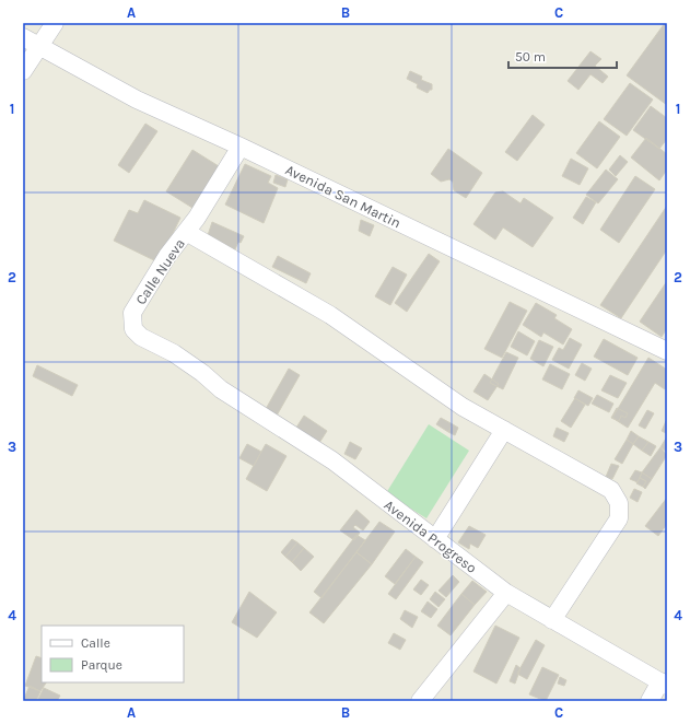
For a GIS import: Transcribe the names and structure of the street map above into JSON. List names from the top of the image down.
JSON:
{
  "streets": {
    "street": ["Avenida San Martin", "Calle Nueva", "Avenida Progreso"]
  },
  "crossings": [
    ["Avenida San Martin", "Calle Nueva"],
    ["Calle Nueva", "Avenida Progreso"]
  ],
  "legend": ["Calle", "Parque"],
  "scale_bar": "50 m",
  "grid": {
    "columns": ["A", "B", "C"],
    "rows": [
      "1",
      "2",
      "3",
      "4"
    ]
  }
}
